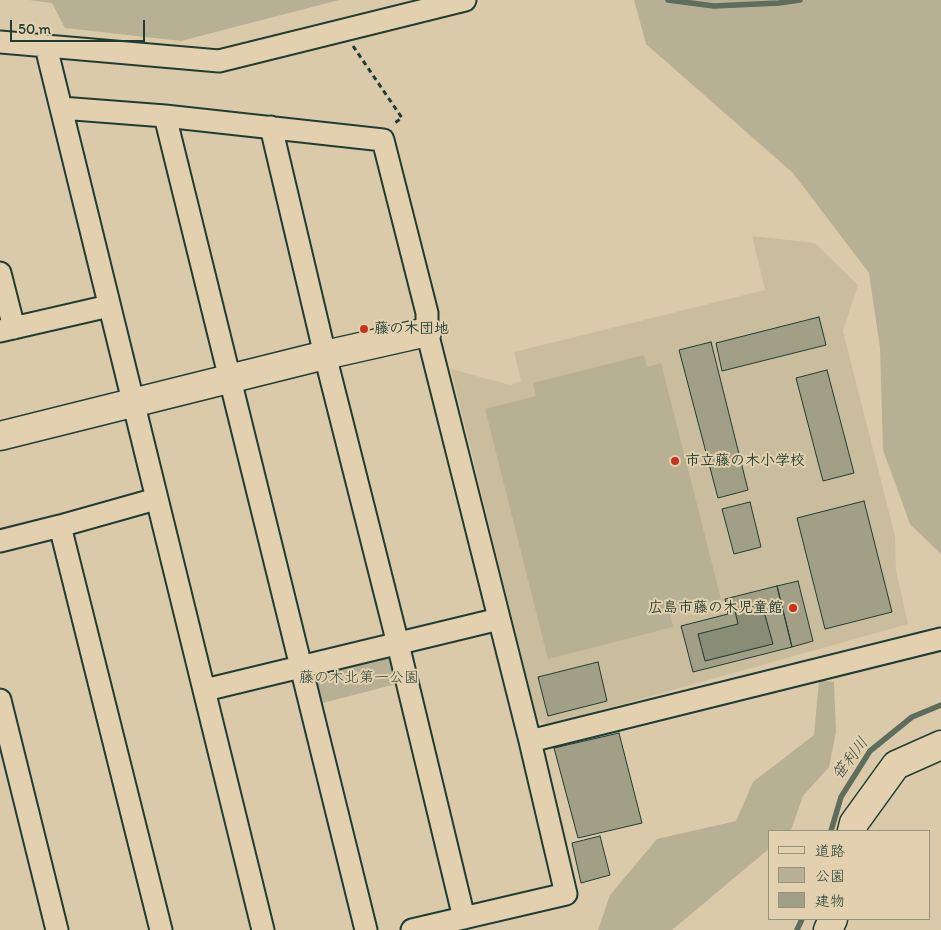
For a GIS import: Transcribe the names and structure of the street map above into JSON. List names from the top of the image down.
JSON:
{
  "water": ["笹利川"],
  "parks": ["藤の木北第一公園"],
  "places": ["藤の木団地", "市立藤の木小学校", "広島市藤の木児童館"],
  "legend": ["道路", "公園", "建物"],
  "scale_bar": "50 m"
}
